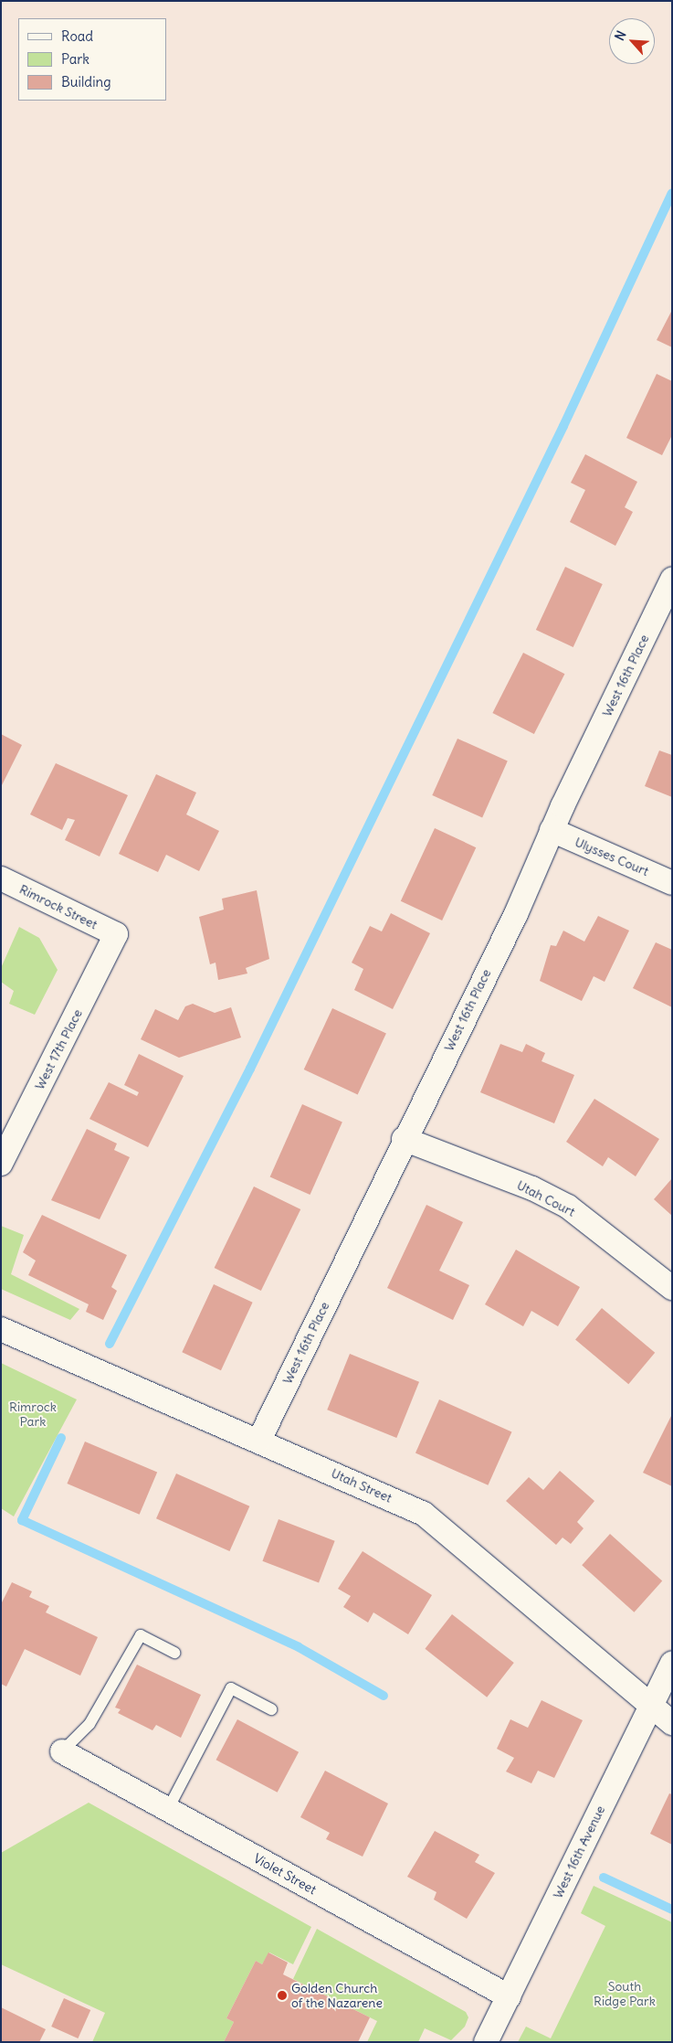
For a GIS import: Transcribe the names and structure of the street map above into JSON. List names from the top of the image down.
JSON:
{
  "streets": {
    "street": [
      "West 16th Place",
      "Ulysses Court",
      "Rimrock Street",
      "West 17th Place",
      "Utah Court",
      "Utah Street",
      "West 16th Avenue",
      "Violet Street"
    ]
  },
  "crossings": [
    ["West 16th Place", "Ulysses Court"],
    ["West 16th Place", "Utah Court"],
    ["West 16th Place", "Utah Street"],
    ["Rimrock Street", "West 17th Place"],
    ["Utah Street", "West 16th Avenue"],
    ["West 16th Avenue", "Violet Street"]
  ],
  "parks": ["Rimrock Park", "South Ridge Park"],
  "places": ["Golden Church of the Nazarene"],
  "legend": ["Road", "Park", "Building"],
  "north": "top left"
}
